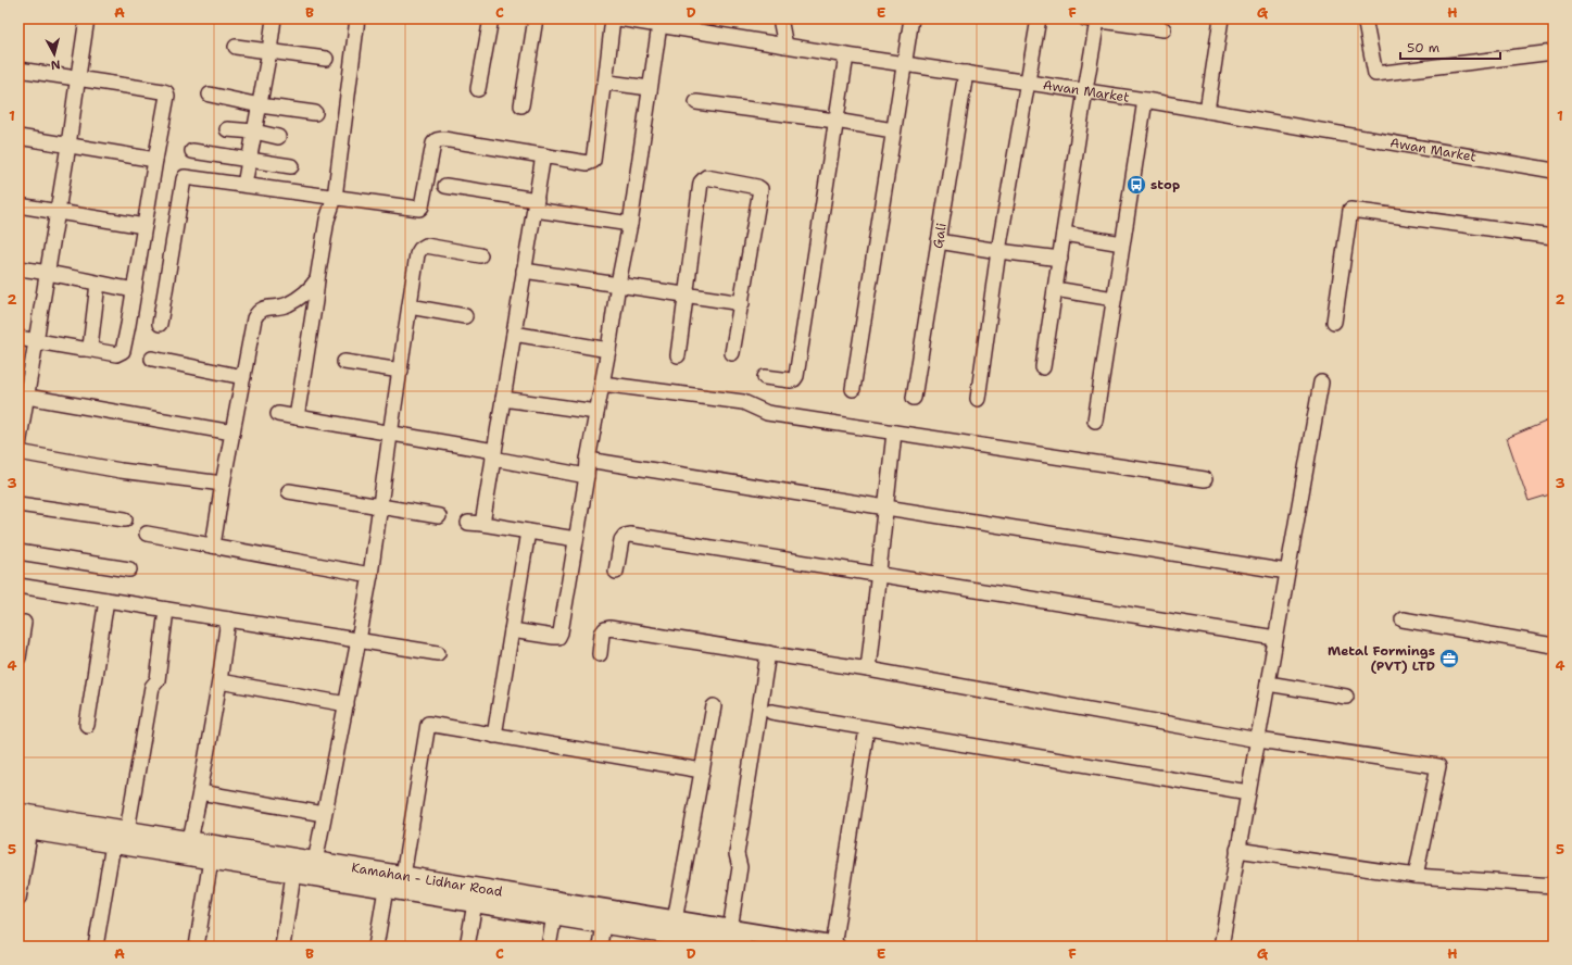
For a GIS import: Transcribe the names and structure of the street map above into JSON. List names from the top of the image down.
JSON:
{
  "streets": {
    "main road": ["Kamahan - Lidhar Road"],
    "street": ["Awan Market", "Gali"]
  },
  "crossings": [
    ["Awan Market", "Gali"]
  ],
  "places": {
    "bus stop": ["stop"],
    "office": ["Metal Formings (PVT) LTD"]
  },
  "scale_bar": "50 m",
  "north": "bottom",
  "grid": {
    "columns": [
      "A",
      "B",
      "C",
      "D",
      "E",
      "F",
      "G",
      "H"
    ],
    "rows": [
      "1",
      "2",
      "3",
      "4",
      "5"
    ]
  }
}
